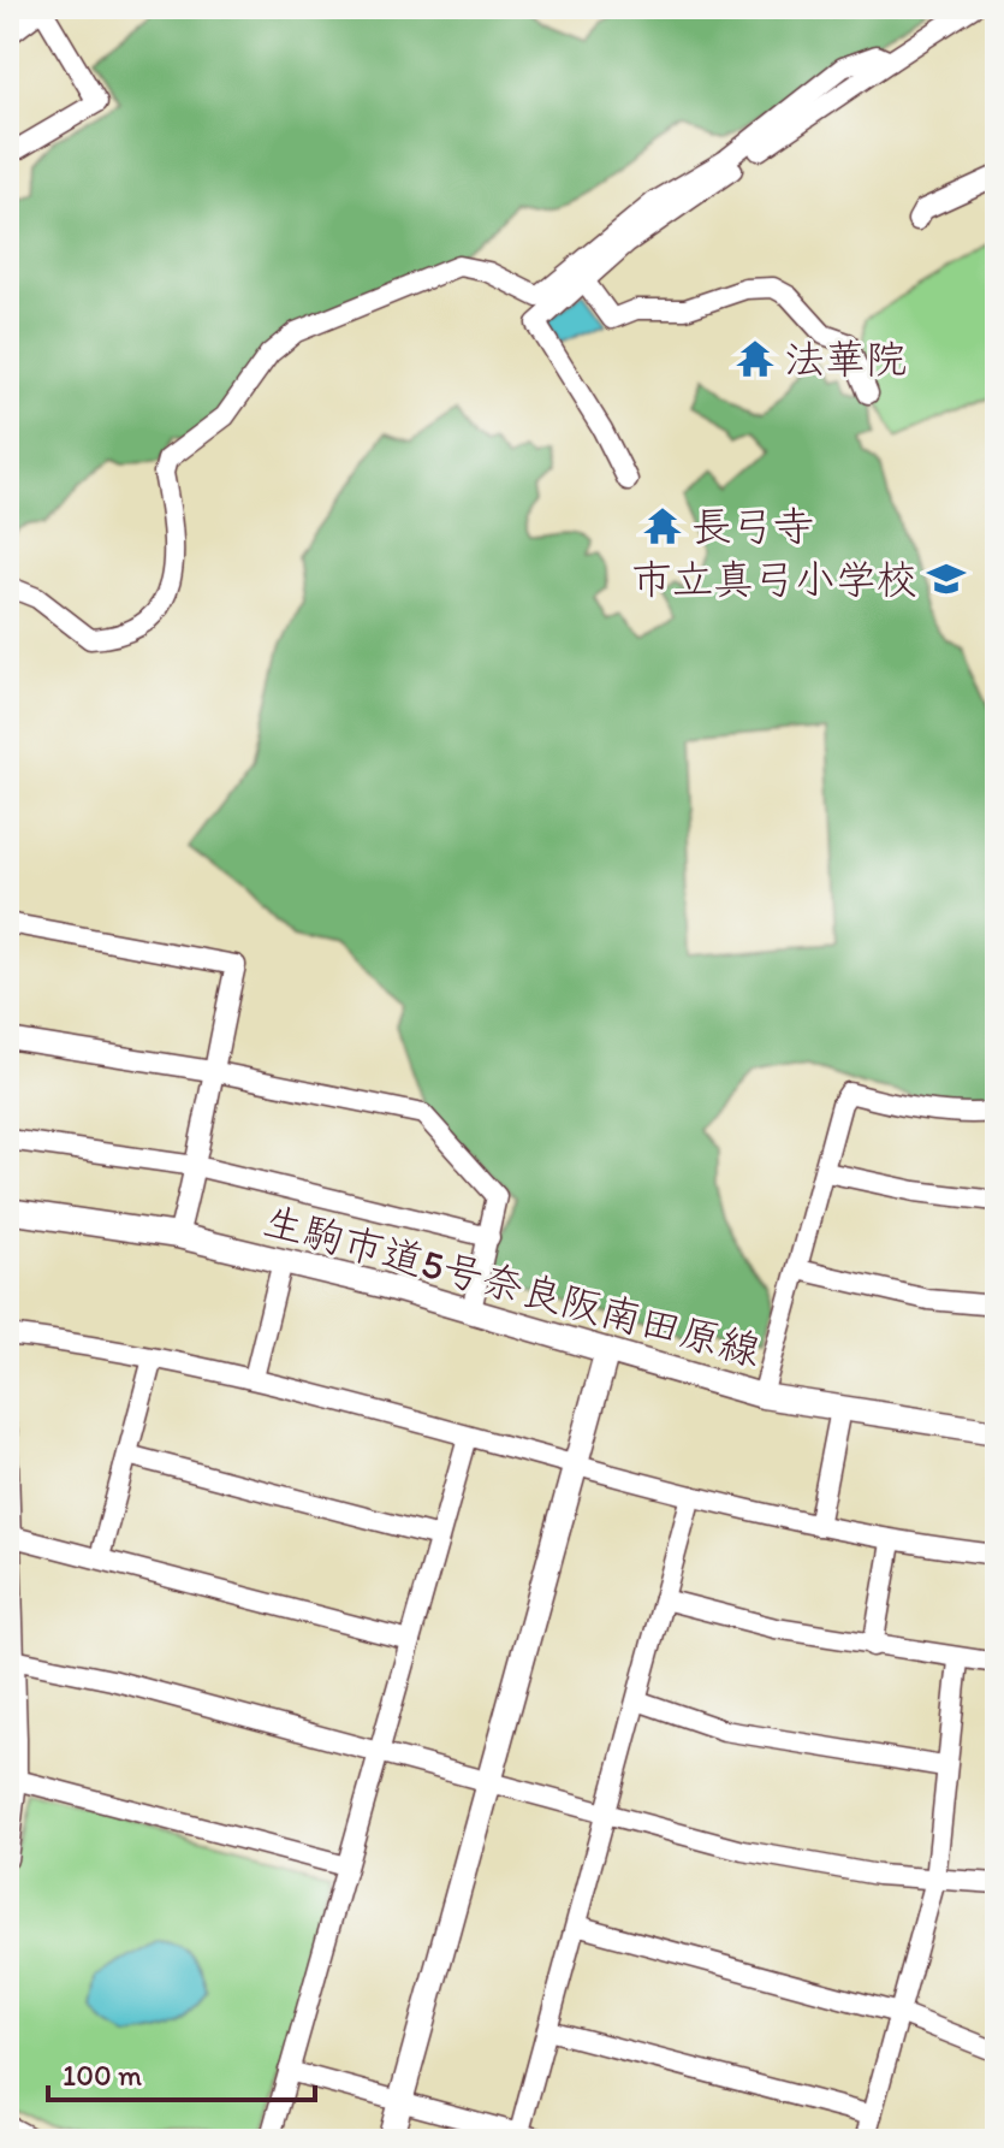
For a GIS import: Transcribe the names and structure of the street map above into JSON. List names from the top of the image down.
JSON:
{
  "streets": {
    "street": ["生駒市道5号奈良阪南田原線"]
  },
  "places": {
    "temple": ["法華院", "長弓寺"],
    "school or university": ["市立真弓小学校"]
  },
  "scale_bar": "100 m"
}
